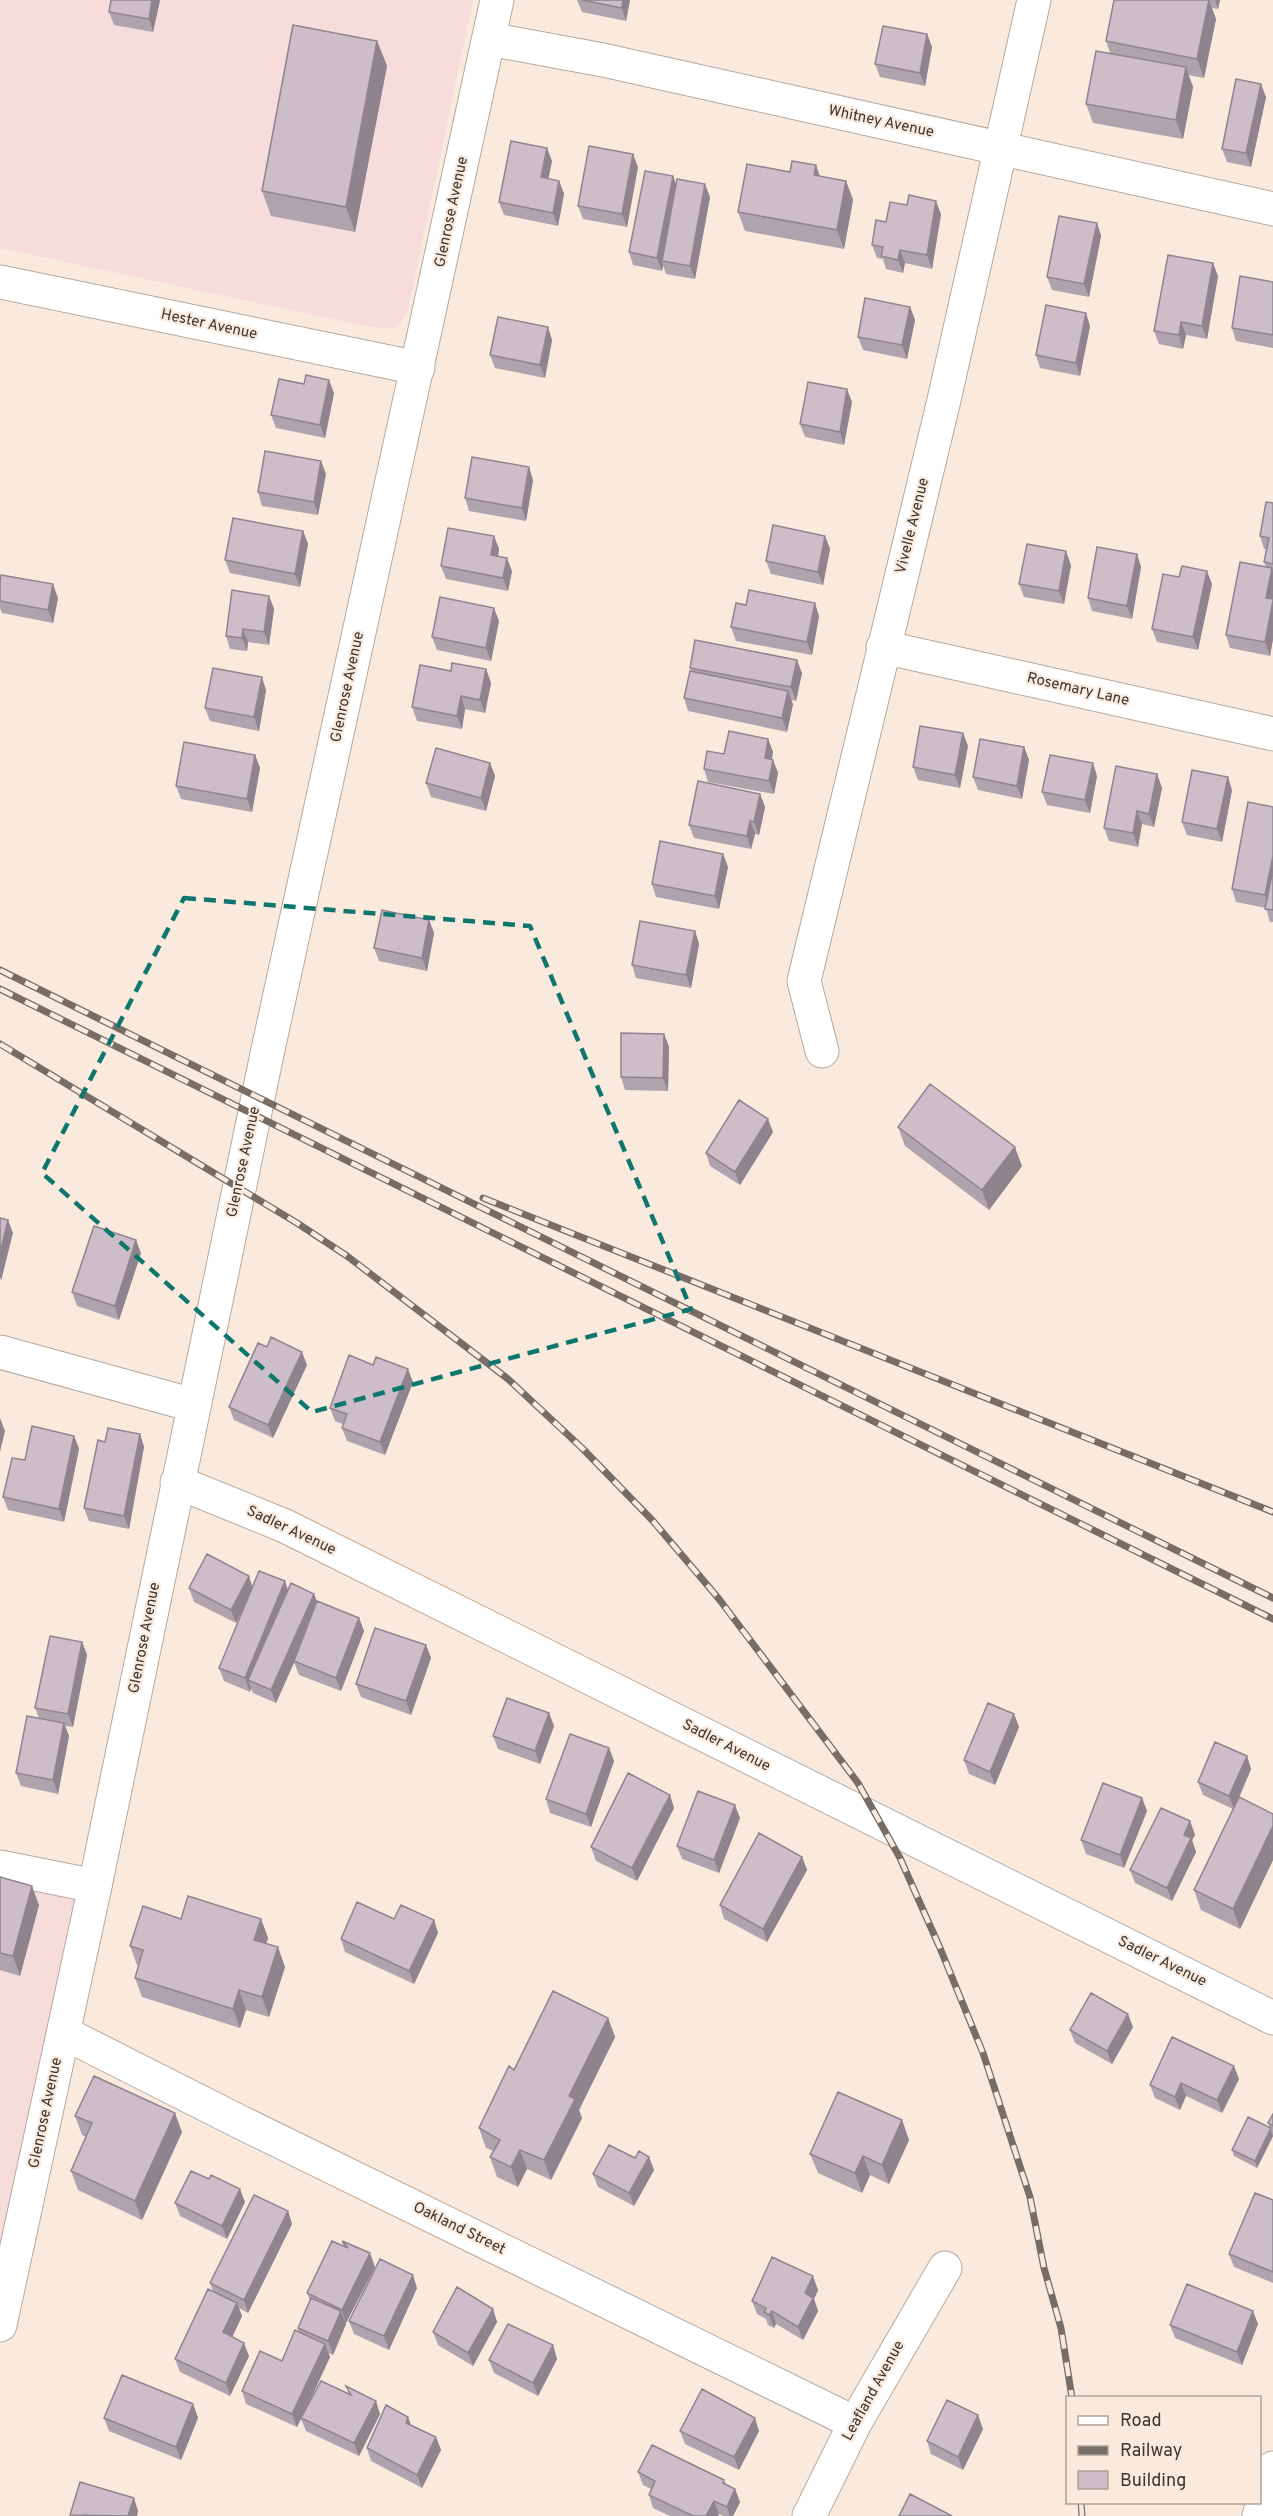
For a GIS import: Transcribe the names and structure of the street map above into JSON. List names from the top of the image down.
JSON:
{
  "streets": {
    "street": [
      "Whitney Avenue",
      "Glenrose Avenue",
      "Hester Avenue",
      "Vivelle Avenue",
      "Rosemary Lane",
      "Sadler Avenue",
      "Oakland Street",
      "Leafland Avenue"
    ]
  },
  "crossings": [
    ["Whitney Avenue", "Glenrose Avenue"],
    ["Whitney Avenue", "Vivelle Avenue"],
    ["Glenrose Avenue", "Hester Avenue"],
    ["Glenrose Avenue", "Sadler Avenue"],
    ["Glenrose Avenue", "Oakland Street"],
    ["Vivelle Avenue", "Rosemary Lane"],
    ["Oakland Street", "Leafland Avenue"]
  ],
  "legend": ["Road", "Railway", "Building"]
}
